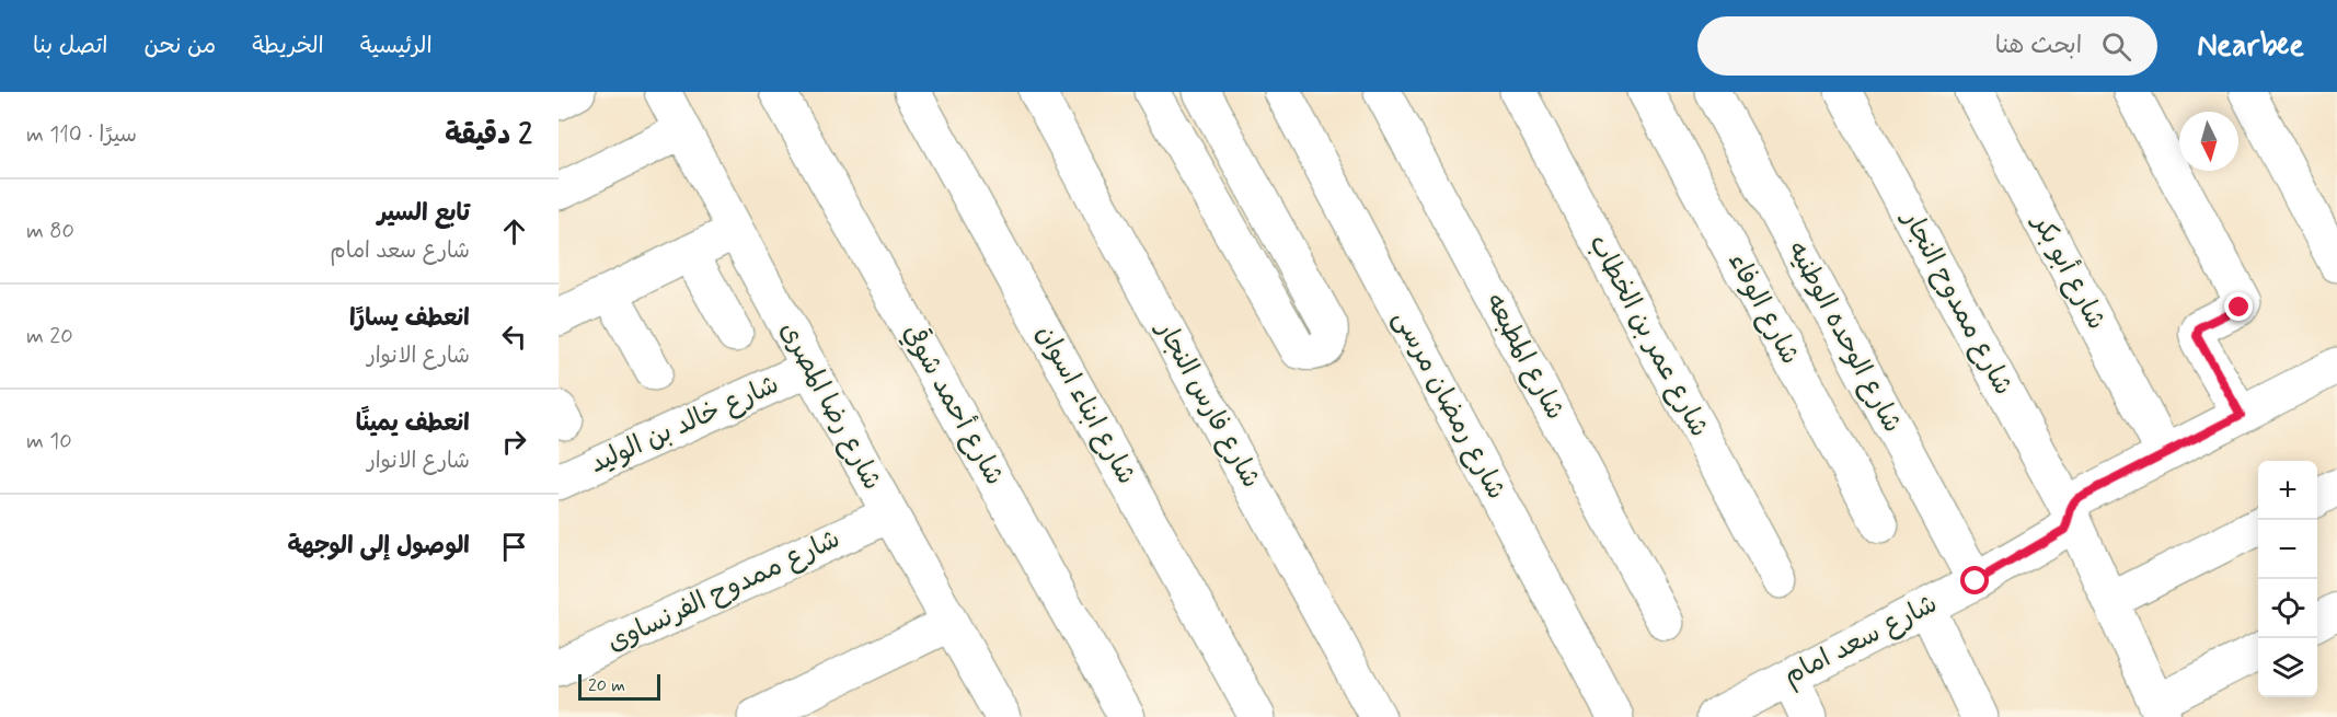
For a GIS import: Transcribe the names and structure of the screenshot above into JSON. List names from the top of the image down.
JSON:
{
  "streets": {
    "street": [
      "شارع أبو بكر",
      "شارع ممدوح النجار",
      "شارع الوفاء",
      "شارع عمر بن الخطاب",
      "شارع الوحده الوطنيه",
      "شارع المطبعه",
      "شارع أحمد شوقي",
      "شارع ابناء اسوان",
      "شارع فارس النجار",
      "شارع رمضان مرسى",
      "شارع رضا المصرى",
      "شارع خالد بن الوليد",
      "شارع ممدوح الفرنساوى",
      "شارع سعد امام"
    ]
  },
  "crossings": [
    ["شارع أبو بكر", "شارع سعد امام"],
    ["شارع ممدوح النجار", "شارع سعد امام"],
    ["شارع الوحده الوطنيه", "شارع سعد امام"],
    ["شارع رضا المصرى", "شارع خالد بن الوليد"],
    ["شارع رضا المصرى", "شارع ممدوح الفرنساوى"]
  ],
  "scale_bar": "20 m",
  "north": "bottom",
  "page": {
    "header": "Nearbee",
    "search": "ابحث هنا",
    "nav": [
      "الرئيسية",
      "الخريطة",
      "من نحن",
      "اتصل بنا"
    ],
    "heading": ["2 دقيقة", "سيرًا · 110 m"],
    "list": [
      ["تابع السير", "شارع سعد امام", "80 m"],
      ["انعطف يسارًا", "شارع الانوار", "20 m"],
      ["انعطف يمينًا", "شارع الانوار", "10 m"],
      "الوصول إلى الوجهة"
    ],
    "map_buttons": ["+", "−"],
    "scale": "20 m"
  }
}
